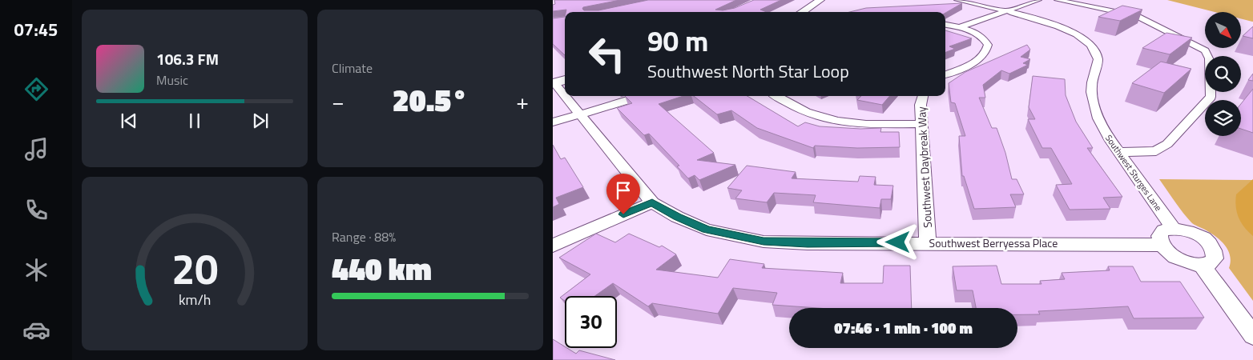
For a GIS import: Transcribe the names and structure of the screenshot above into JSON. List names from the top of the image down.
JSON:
{
  "streets": {
    "street": ["Southwest Daybreak Way", "Southwest Sturges Lane", "Southwest Berryessa Place"]
  },
  "crossings": [
    ["Southwest Daybreak Way", "Southwest Berryessa Place"]
  ],
  "north": "bottom right",
  "page": {
    "tabs": "07:45",
    "tile": [
      "Climate",
      ["Range · 88%", "440 km"]
    ],
    "turn": ["90 m", "Southwest North Star Loop"],
    "song": ["106.3 FM", "Music"],
    "heat": ["−", "20.5°", "+"],
    "limit": "30",
    "trip": "07:46 · 1 min · 100 m",
    "gauge": ["20", "km/h"]
  }
}
